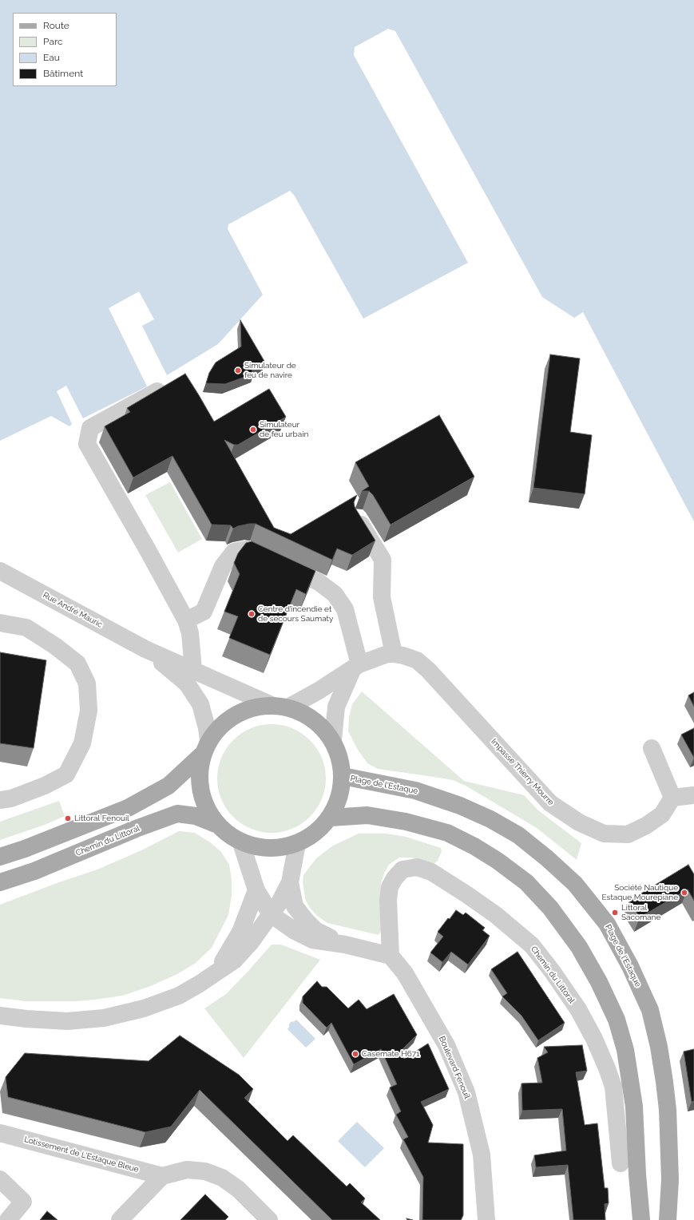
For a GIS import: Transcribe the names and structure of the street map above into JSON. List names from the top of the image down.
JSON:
{
  "streets": {
    "main road": ["Plage de l'Estaque", "Chemin du Littoral"],
    "street": [
      "Rue André Mauric",
      "Impasse Thierry Mourre",
      "Boulevard Fenouil",
      "Lotissement de L'Estaque Bleue"
    ]
  },
  "crossings": [
    ["Rue André Mauric", "Impasse Thierry Mourre"],
    ["Chemin du Littoral", "Boulevard Fenouil"]
  ],
  "places": [
    "Simulateur de feu de navire",
    "Simulateur de feu urbain",
    "Centre d’incendie et de secours Saumaty",
    "Littoral Fenouil",
    "Société Nautique Estaque Mourepiane",
    "Littoral Sacomane",
    "Casemate H671"
  ],
  "legend": [
    "Route",
    "Parc",
    "Eau",
    "Bâtiment"
  ]
}
